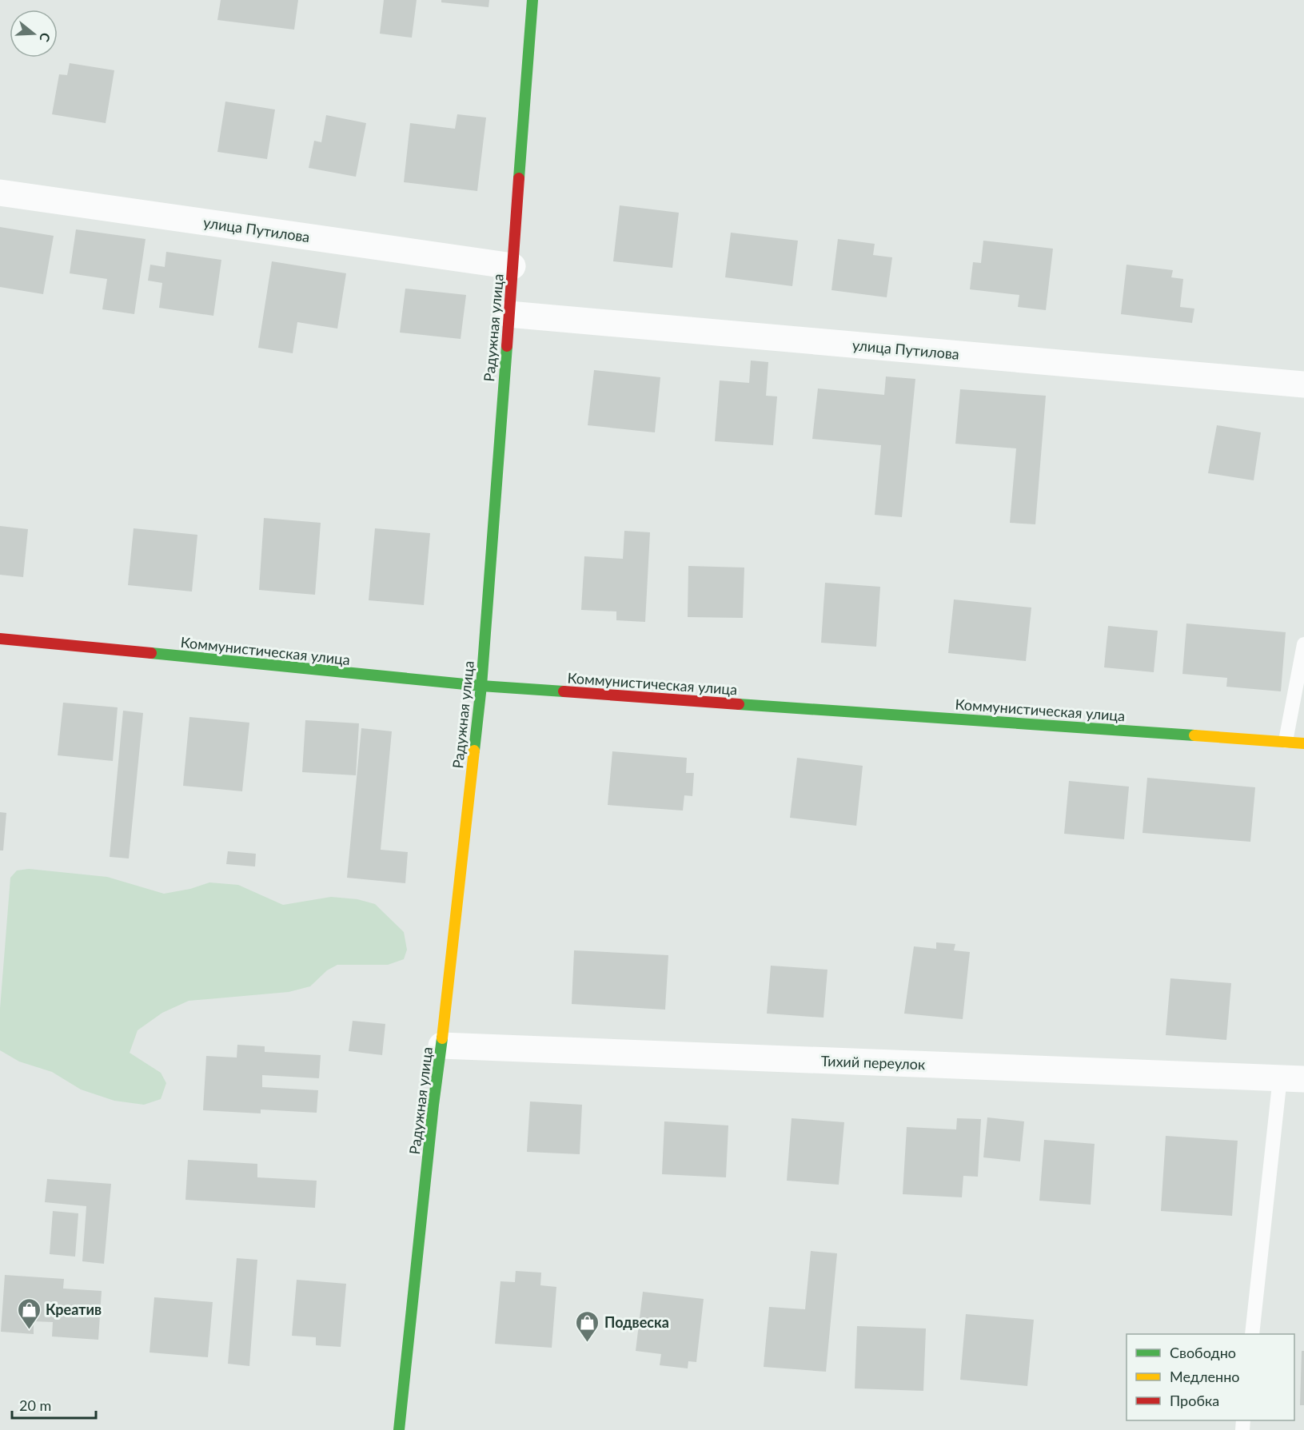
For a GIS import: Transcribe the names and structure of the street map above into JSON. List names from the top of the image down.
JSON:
{
  "streets": {
    "street": [
      "улица Путилова",
      "Радужная улица",
      "Коммунистическая улица",
      "Тихий переулок"
    ]
  },
  "crossings": [
    ["улица Путилова", "Радужная улица"],
    ["Радужная улица", "Коммунистическая улица"],
    ["Радужная улица", "Тихий переулок"]
  ],
  "places": {
    "shop": ["Креатив", "Подвеска"]
  },
  "legend": ["Свободно", "Медленно", "Пробка"],
  "scale_bar": "20 m",
  "north": "right"
}
